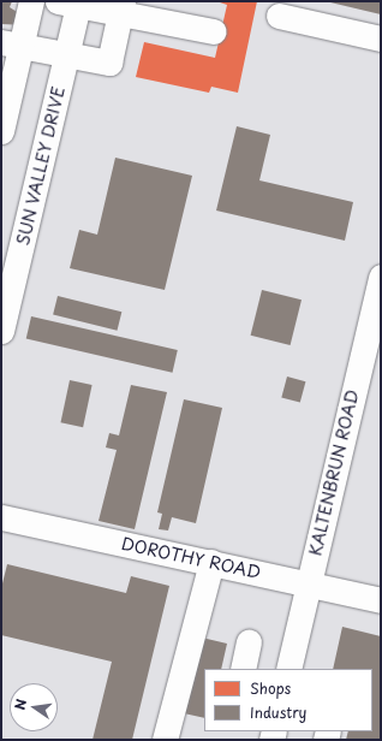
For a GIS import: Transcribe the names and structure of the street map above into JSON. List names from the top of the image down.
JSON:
{
  "streets": {
    "street": ["SUN VALLEY DRIVE", "KALTENBRUN ROAD", "DOROTHY ROAD"]
  },
  "crossings": [
    ["KALTENBRUN ROAD", "DOROTHY ROAD"]
  ],
  "legend": ["Shops", "Industry"],
  "north": "left"
}
